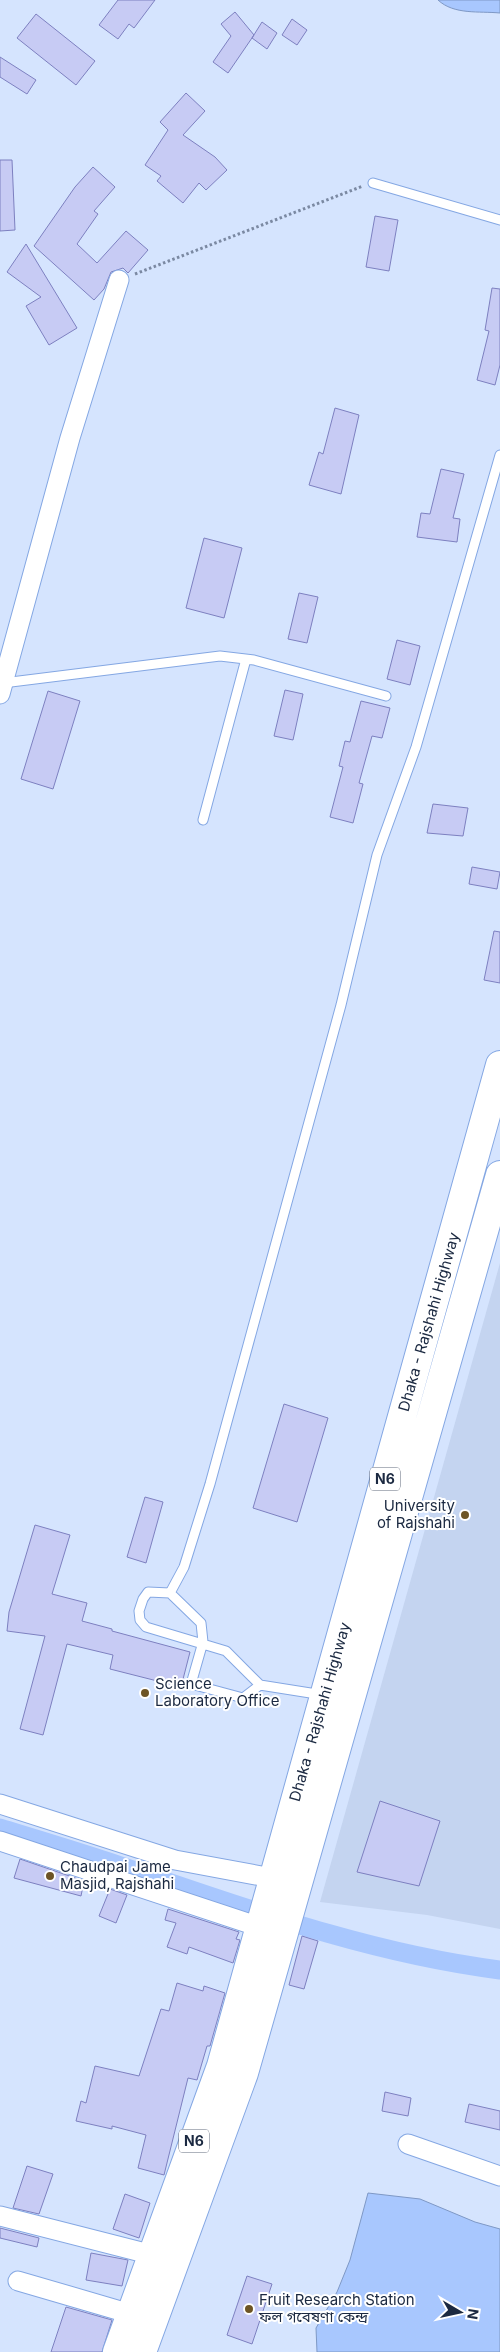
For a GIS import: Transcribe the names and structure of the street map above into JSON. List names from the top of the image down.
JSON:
{
  "streets": {
    "highway": ["Dhaka - Rajshahi Highway", "N6"]
  },
  "places": [
    "University of Rajshahi",
    "Science Laboratory Office",
    "Chaudpai Jame Masjid, Rajshahi",
    "Fruit Research Station ফল গবেষণা কেন্দ্র"
  ],
  "north": "right"
}
